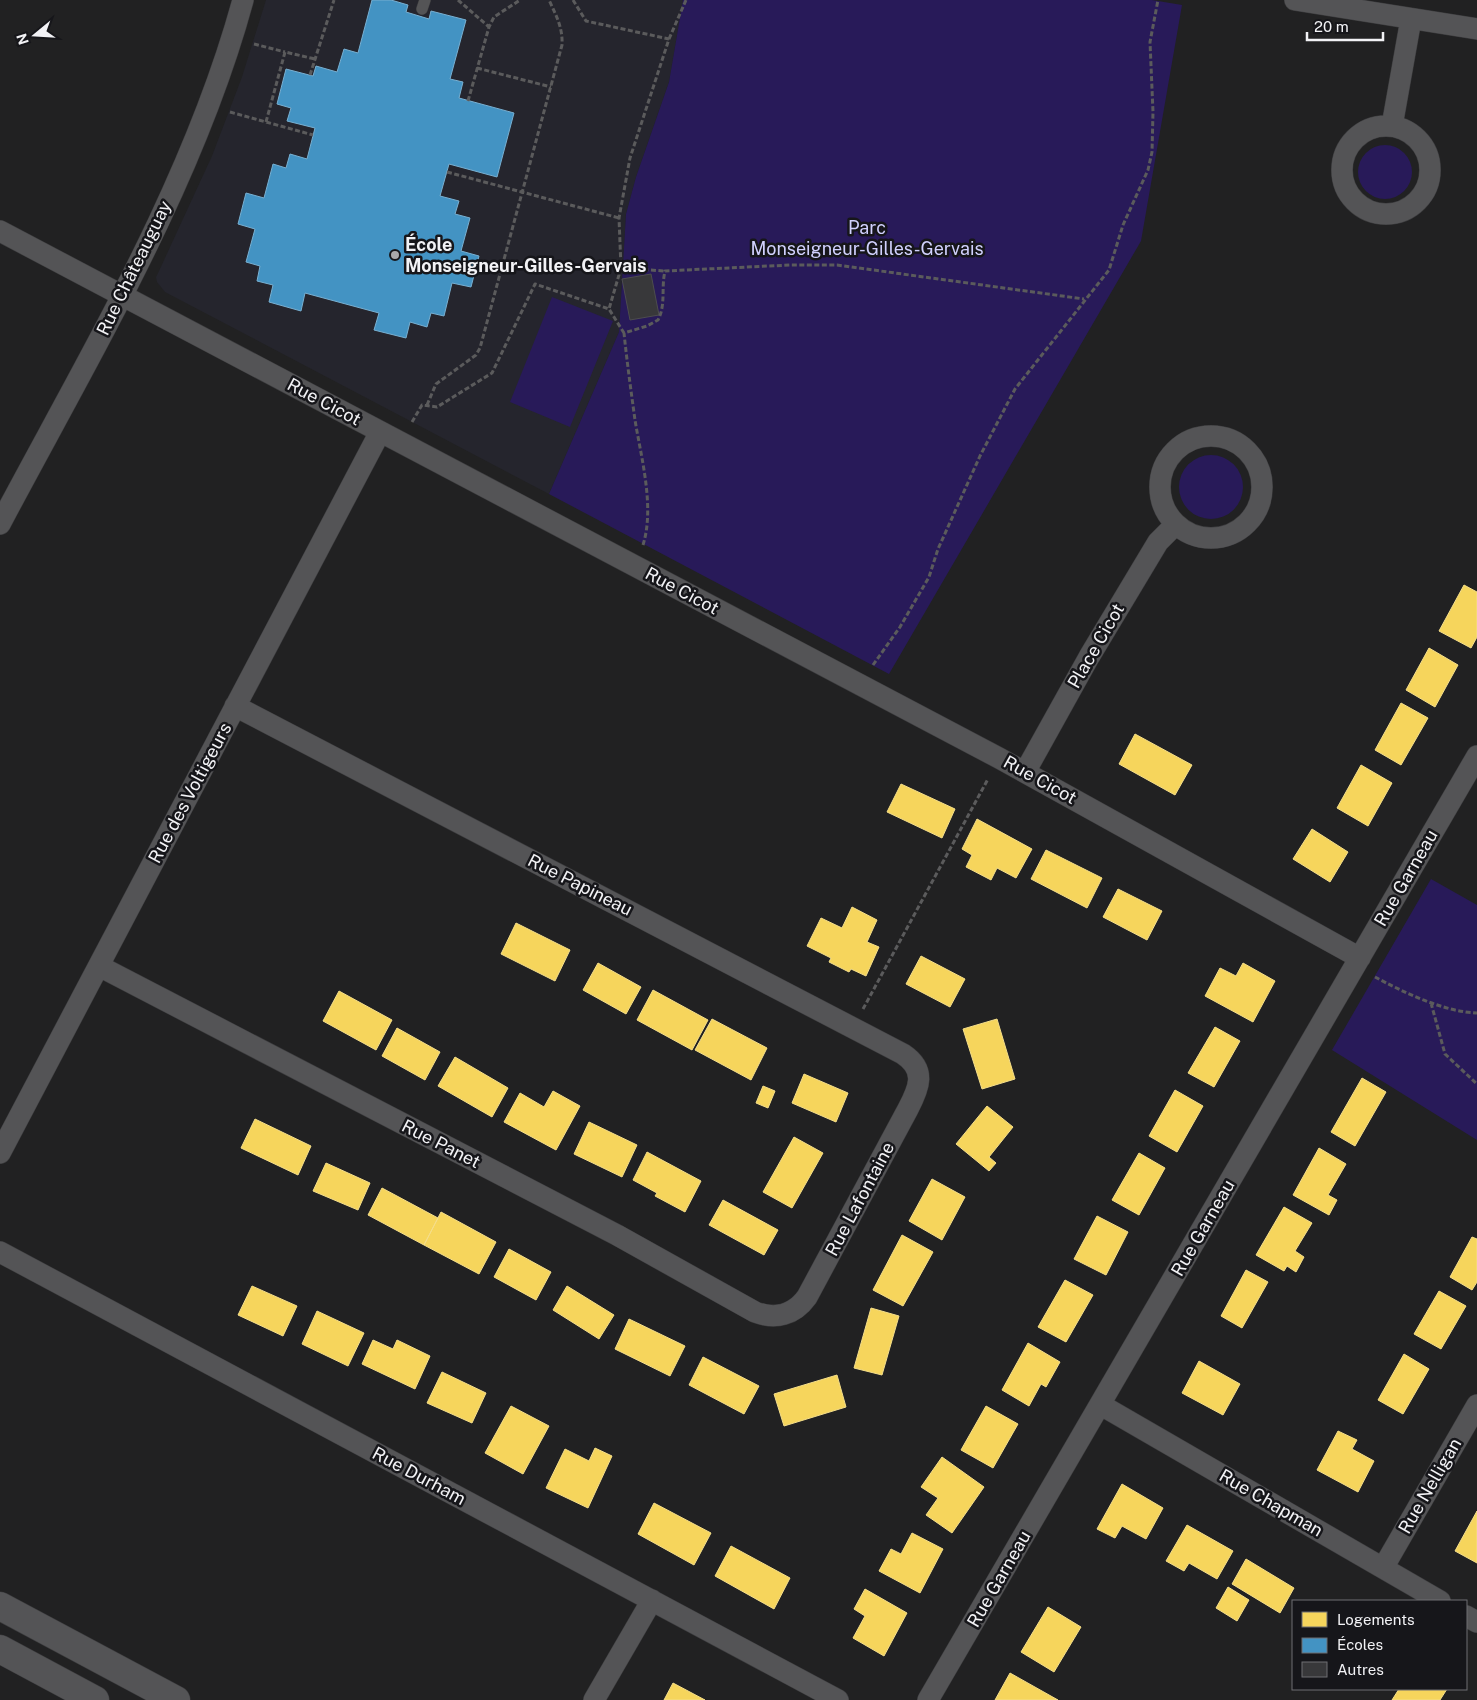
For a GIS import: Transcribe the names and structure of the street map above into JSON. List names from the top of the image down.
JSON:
{
  "streets": {
    "street": [
      "Rue Châteauguay",
      "Rue Cicot",
      "Place Cicot",
      "Rue des Voltigeurs",
      "Rue Garneau",
      "Rue Papineau",
      "Rue Panet",
      "Rue Lafontaine",
      "Rue Durham",
      "Rue Nelligan",
      "Rue Chapman"
    ]
  },
  "crossings": [
    ["Rue Châteauguay", "Rue Cicot"],
    ["Rue Cicot", "Place Cicot"],
    ["Rue Cicot", "Rue des Voltigeurs"],
    ["Rue Cicot", "Rue Garneau"],
    ["Rue des Voltigeurs", "Rue Papineau"],
    ["Rue des Voltigeurs", "Rue Panet"],
    ["Rue Garneau", "Rue Chapman"],
    ["Rue Papineau", "Rue Lafontaine"],
    ["Rue Panet", "Rue Lafontaine"],
    ["Rue Nelligan", "Rue Chapman"]
  ],
  "parks": ["Parc Monseigneur-Gilles-Gervais"],
  "places": ["École Monseigneur-Gilles-Gervais"],
  "legend": ["Logements", "Écoles", "Autres"],
  "scale_bar": "20 m",
  "north": "left"
}
